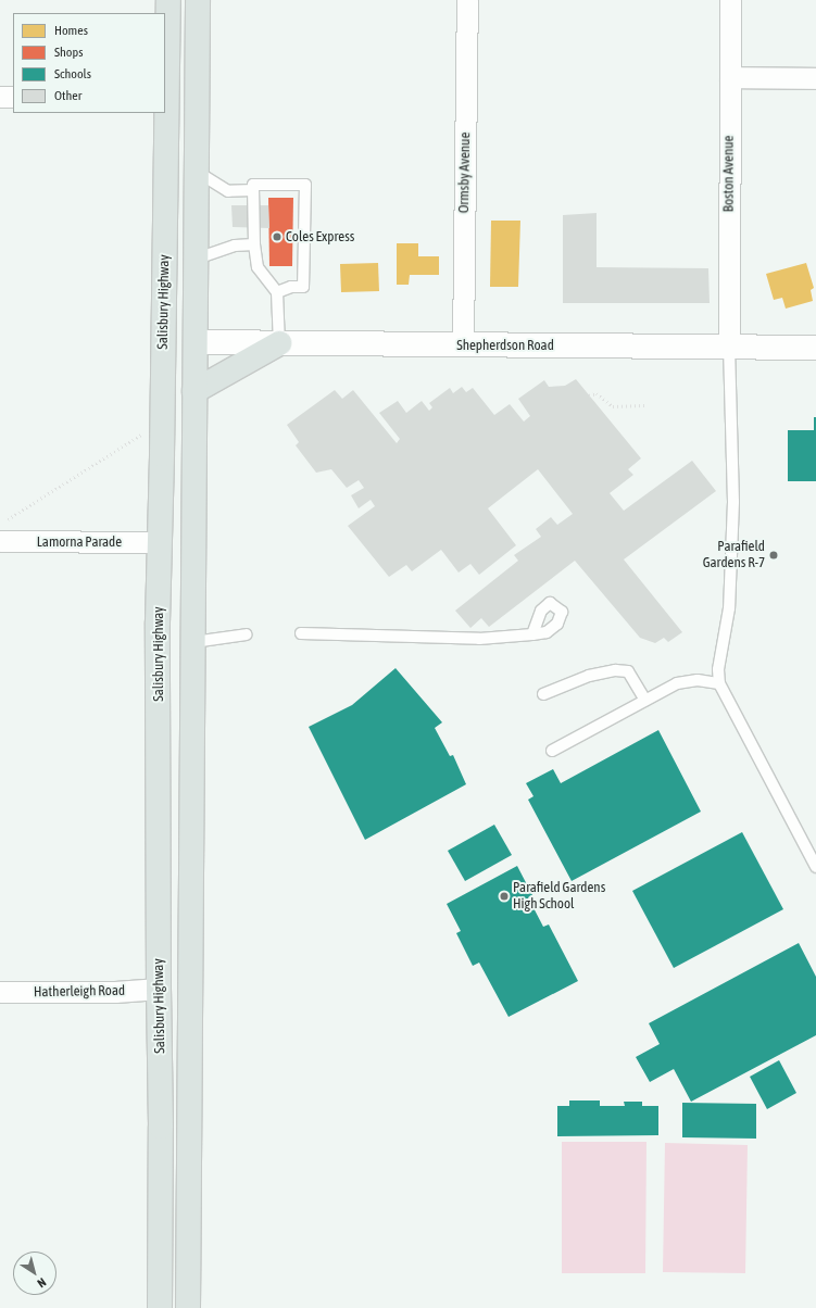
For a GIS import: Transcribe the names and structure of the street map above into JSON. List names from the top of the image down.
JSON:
{
  "streets": {
    "main road": ["Salisbury Highway"],
    "street": [
      "Ormsby Avenue",
      "Boston Avenue",
      "Shepherdson Road",
      "Lamorna Parade",
      "Hatherleigh Road"
    ]
  },
  "crossings": [
    ["Ormsby Avenue", "Shepherdson Road"],
    ["Boston Avenue", "Shepherdson Road"],
    ["Salisbury Highway", "Lamorna Parade"],
    ["Salisbury Highway", "Hatherleigh Road"]
  ],
  "places": ["Coles Express", "Parafield Gardens R-7", "Parafield Gardens High School"],
  "legend": [
    "Homes",
    "Shops",
    "Schools",
    "Other"
  ],
  "north": "bottom right"
}
